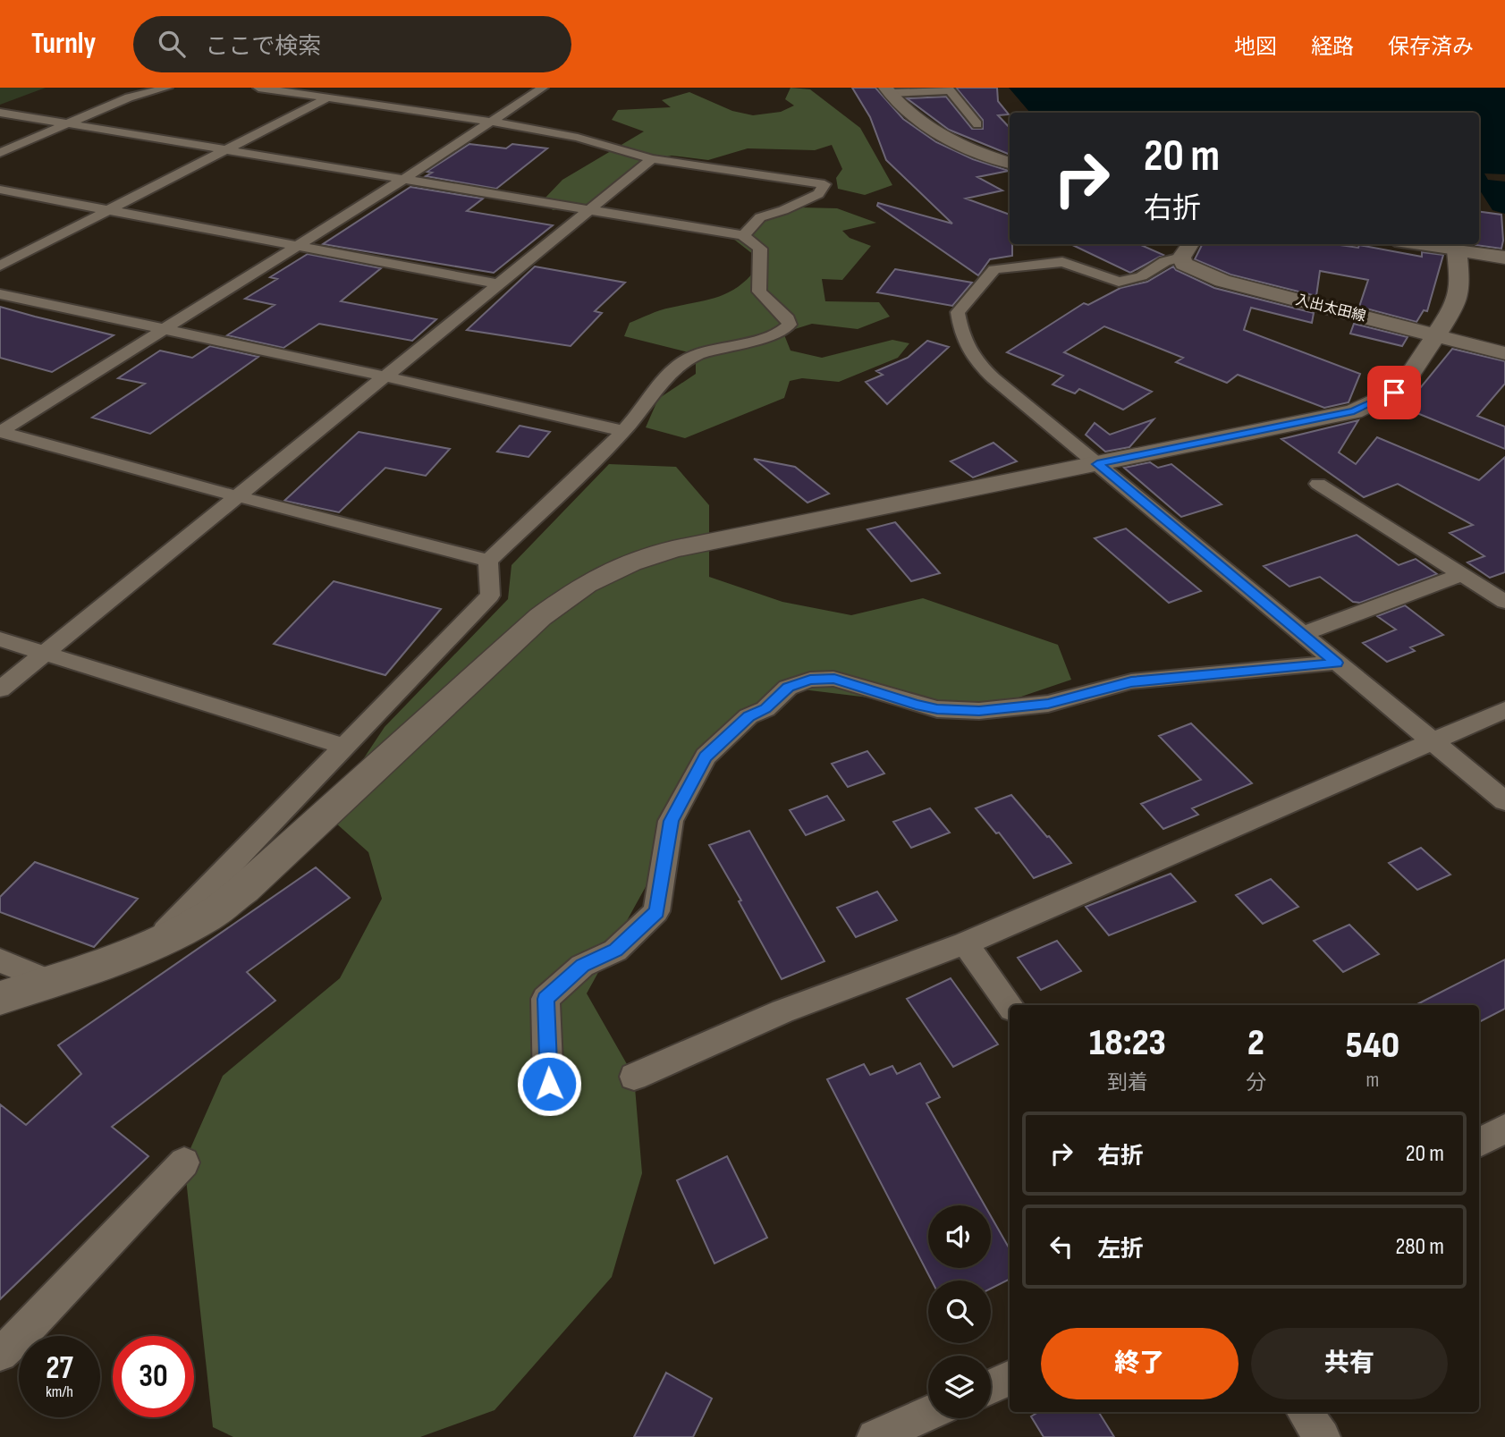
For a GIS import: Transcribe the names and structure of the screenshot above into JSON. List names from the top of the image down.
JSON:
{
  "streets": {
    "street": ["入出太田線"]
  },
  "page": {
    "header": "Turnly",
    "search": "ここで検索",
    "nav": ["地図", "経路", "保存済み"],
    "turn": ["20 m", "右折"],
    "eta": [
      "18:23",
      "到着",
      "2",
      "分",
      "540",
      "m"
    ],
    "list": [
      {
        "name": "右折",
        "value": "20 m"
      },
      {
        "name": "左折",
        "value": "280 m"
      }
    ],
    "buttons": ["終了", "共有"],
    "speed": "27 km/h",
    "limit": "30"
  }
}
